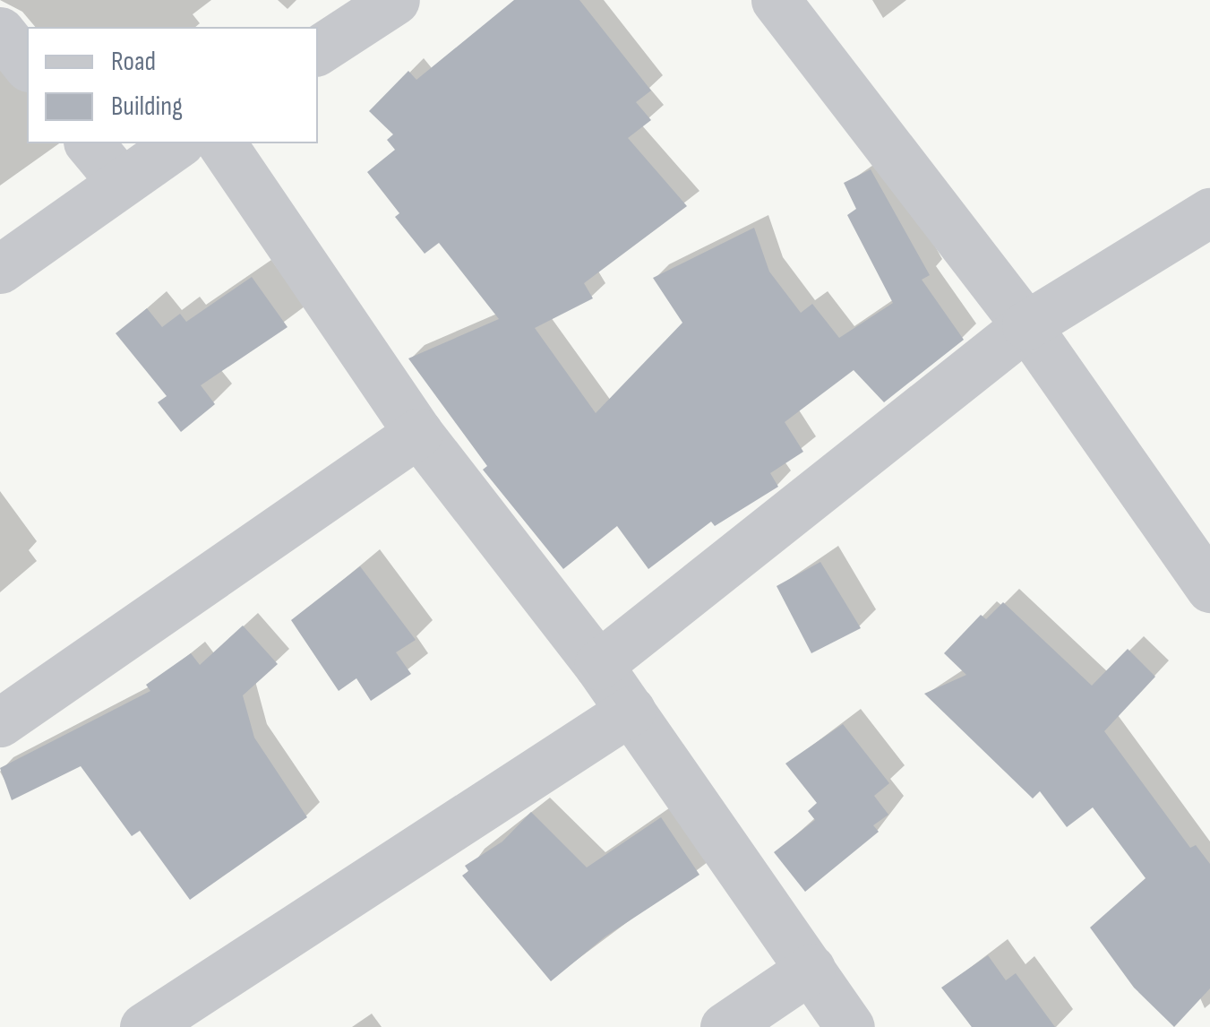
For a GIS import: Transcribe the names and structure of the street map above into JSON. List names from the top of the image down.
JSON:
{
  "legend": ["Road", "Building"]
}
